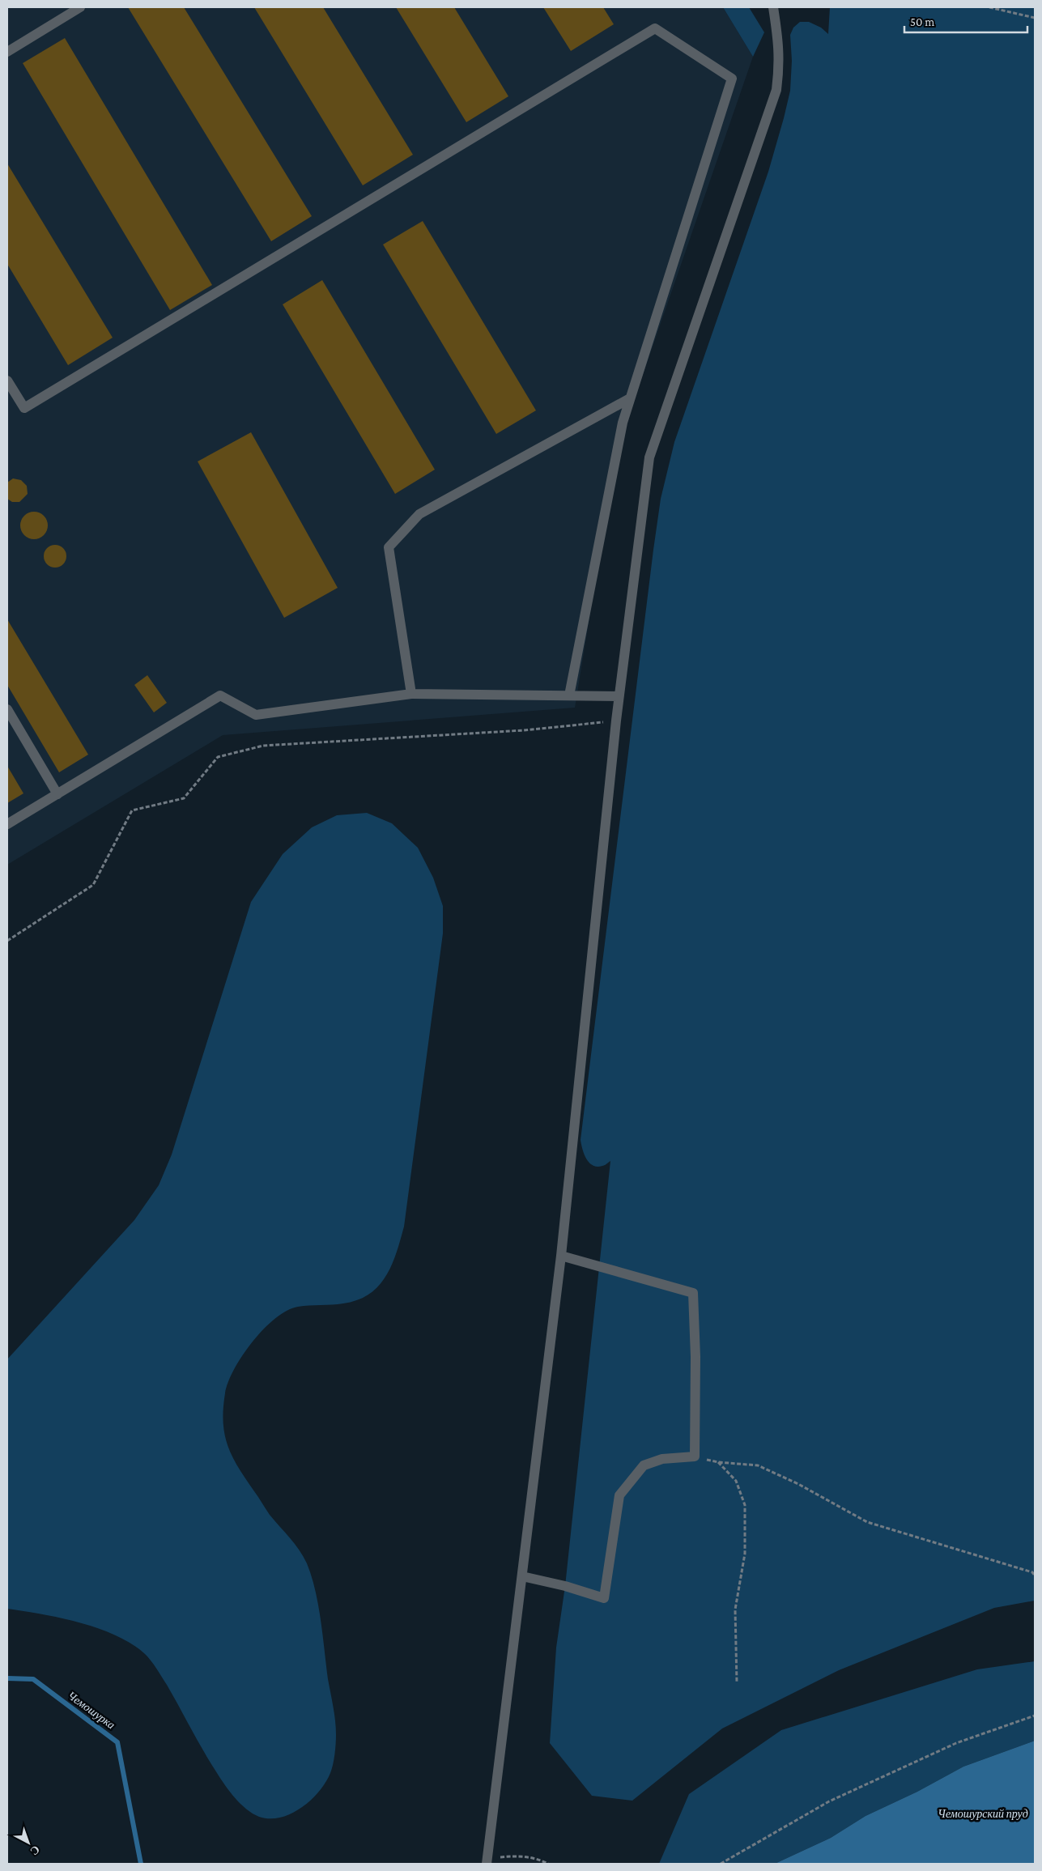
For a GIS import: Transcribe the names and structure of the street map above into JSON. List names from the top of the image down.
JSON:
{
  "water": ["Чемошурка", "Чемошурский пруд"],
  "scale_bar": "50 m",
  "north": "bottom right"
}
